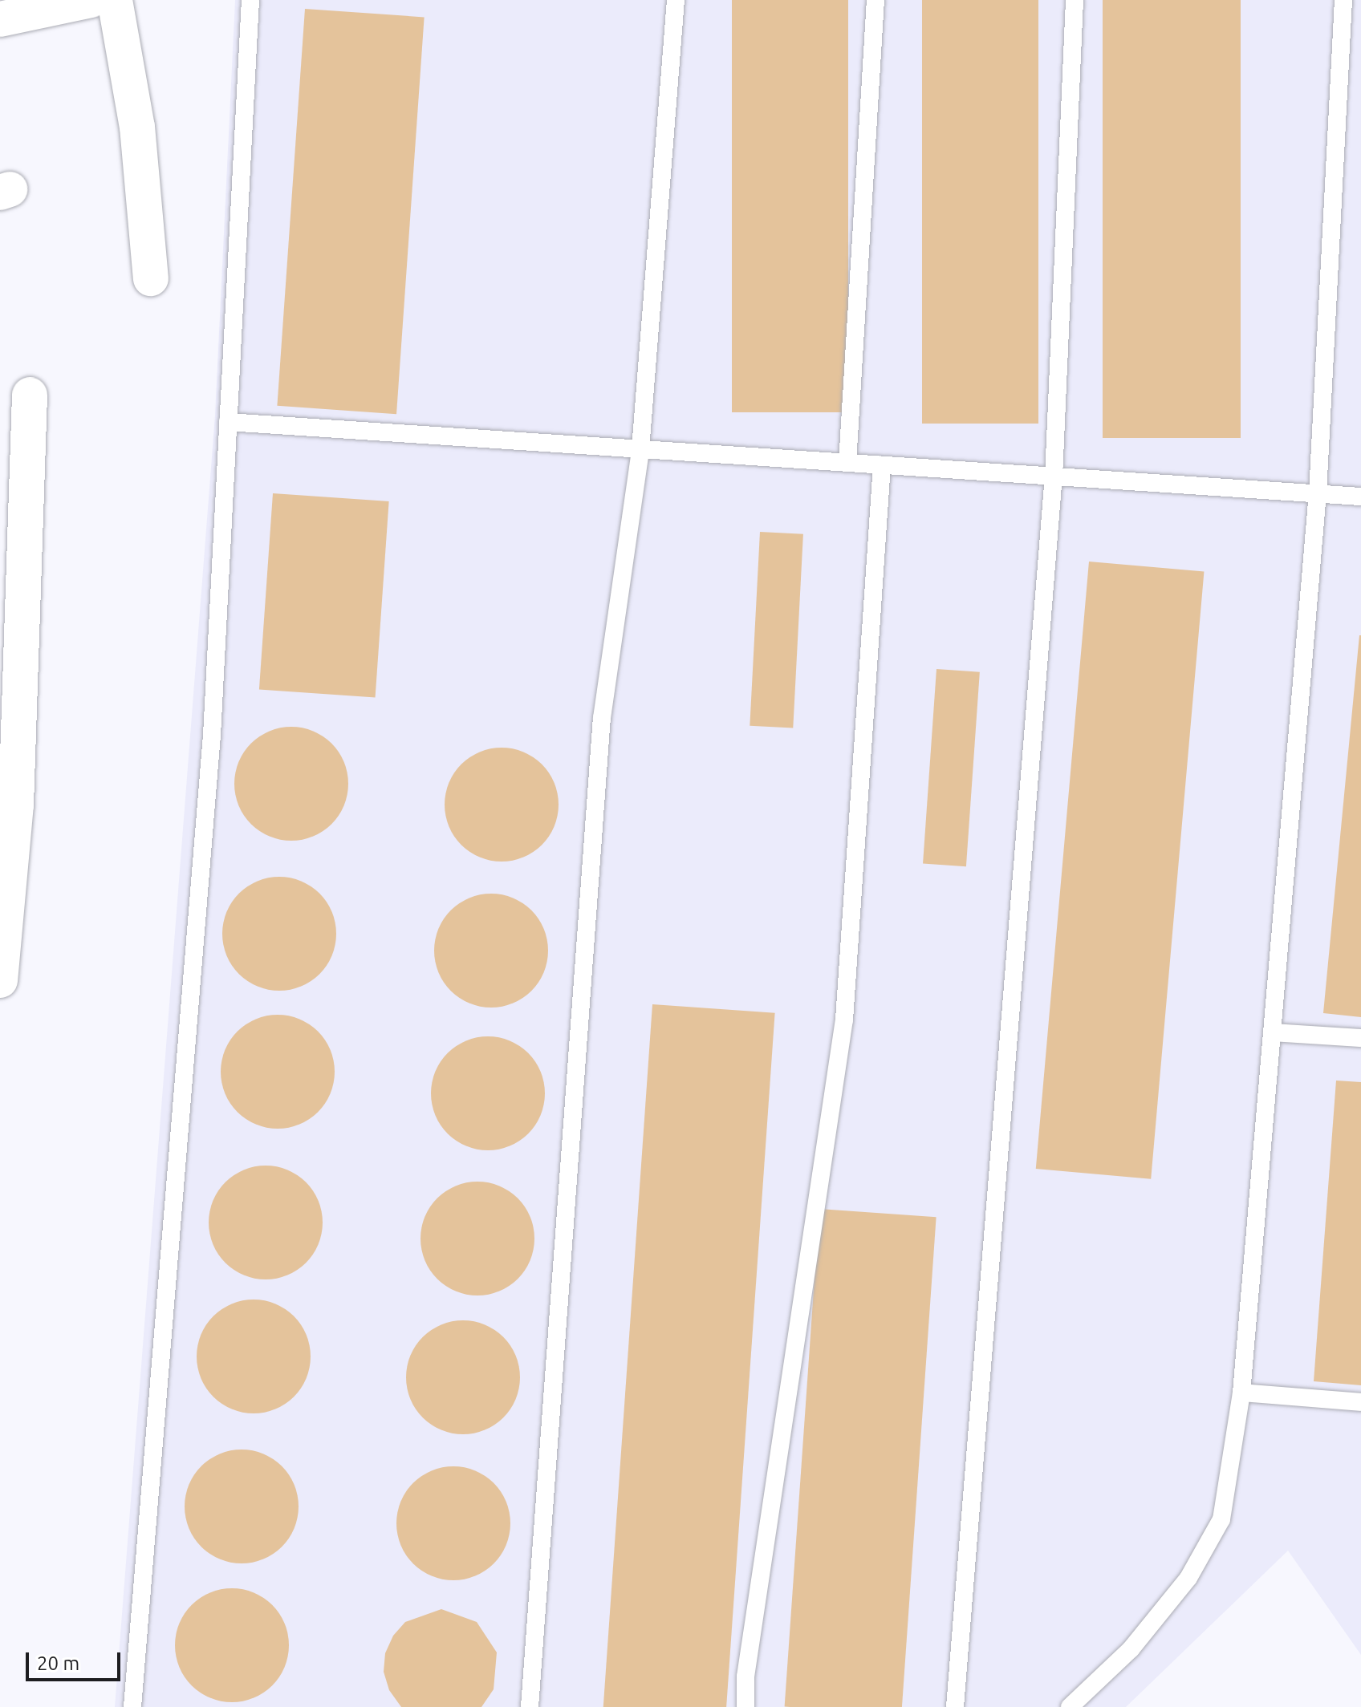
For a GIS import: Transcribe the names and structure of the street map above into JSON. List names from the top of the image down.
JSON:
{
  "scale_bar": "20 m"
}
